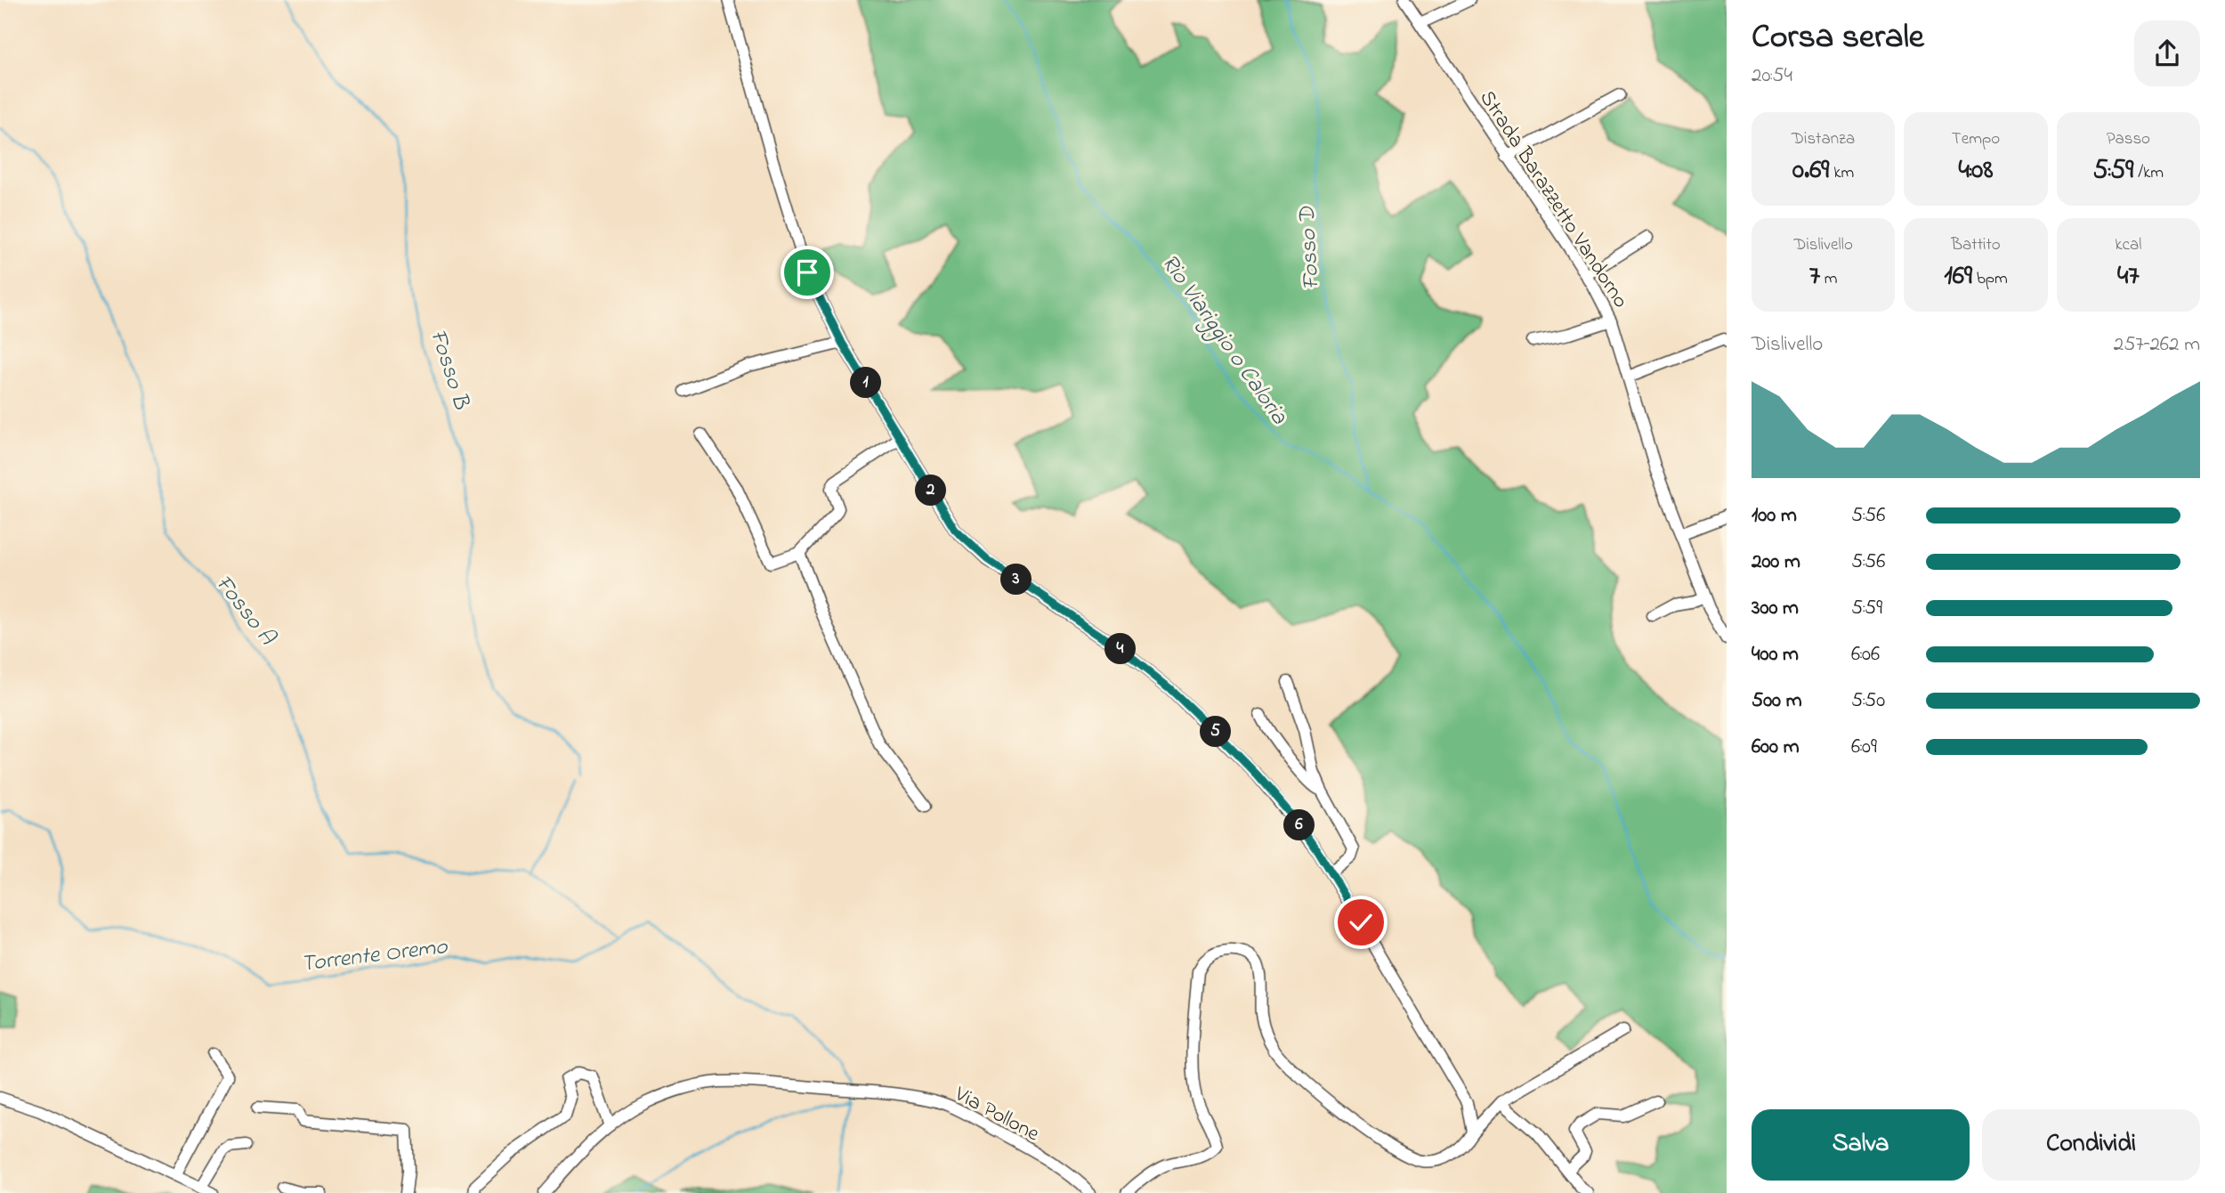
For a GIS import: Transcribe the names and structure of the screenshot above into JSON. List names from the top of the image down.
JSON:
{
  "streets": {
    "street": ["Strada Barazzetto Vandorno", "Via Pollone"]
  },
  "water": [
    "Fosso D",
    "Rio Viariggio o Caloria",
    "Fosso B",
    "Fosso A",
    "Torrente Oremo"
  ],
  "page": {
    "heading": ["Corsa serale", "20:54"],
    "stats": [
      ["Distanza", "0.69 km"],
      ["Tempo", "4:08"],
      ["Passo", "5:59 /km"],
      ["Dislivello", "7 m"],
      ["Battito", "169 bpm"],
      ["kcal", "47"]
    ],
    "chart": ["Dislivello", "257–262 m"],
    "pins": [
      "1",
      "2",
      "3",
      "4",
      "5",
      "6"
    ],
    "list": [
      {
        "name": "100 m",
        "note": "5:56"
      },
      {
        "name": "200 m",
        "note": "5:56"
      },
      {
        "name": "300 m",
        "note": "5:59"
      },
      {
        "name": "400 m",
        "note": "6:06"
      },
      {
        "name": "500 m",
        "note": "5:50"
      },
      {
        "name": "600 m",
        "note": "6:09"
      }
    ],
    "buttons": ["Salva", "Condividi"]
  }
}
